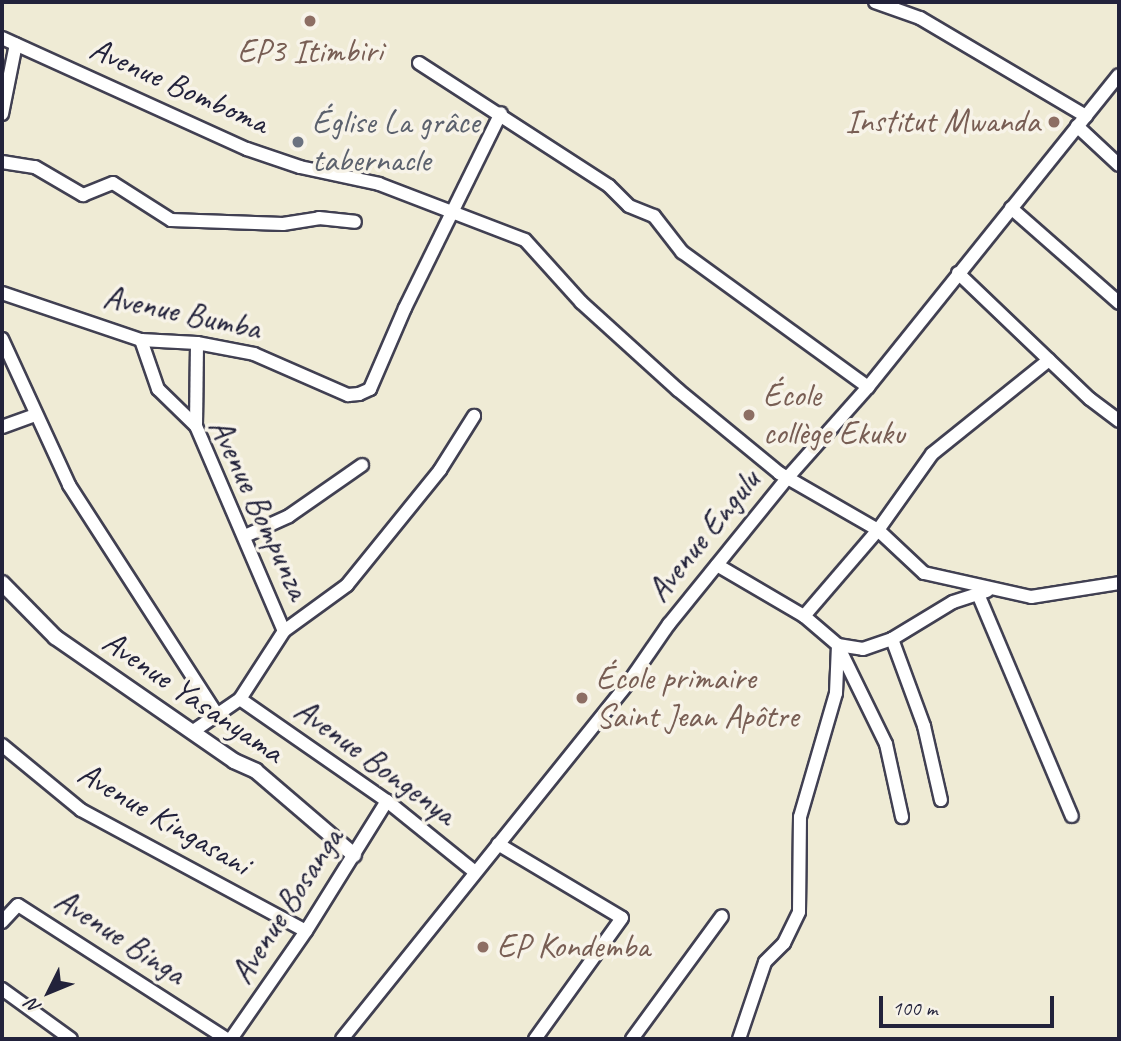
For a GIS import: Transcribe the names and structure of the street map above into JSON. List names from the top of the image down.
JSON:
{
  "streets": {
    "street": [
      "Avenue Bomboma",
      "Avenue Bumba",
      "Avenue Bompunza",
      "Avenue Engulu",
      "Avenue Yasanyama",
      "Avenue Bongenya",
      "Avenue Kingasani",
      "Avenue Bosanga",
      "Avenue Binga"
    ]
  },
  "crossings": [
    ["Avenue Bomboma", "Avenue Bumba"],
    ["Avenue Bomboma", "Avenue Engulu"],
    ["Avenue Bumba", "Avenue Bompunza"],
    ["Avenue Engulu", "Avenue Bongenya"],
    ["Avenue Yasanyama", "Avenue Bosanga"],
    ["Avenue Bongenya", "Avenue Bosanga"],
    ["Avenue Kingasani", "Avenue Bosanga"],
    ["Avenue Bosanga", "Avenue Binga"]
  ],
  "places": [
    "EP3 Itimbiri",
    "Institut Mwanda",
    "Église La grâce tabernacle",
    "École collège Ekuku",
    "École primaire Saint Jean Apôtre",
    "EP Kondemba"
  ],
  "scale_bar": "100 m",
  "north": "bottom left"
}
